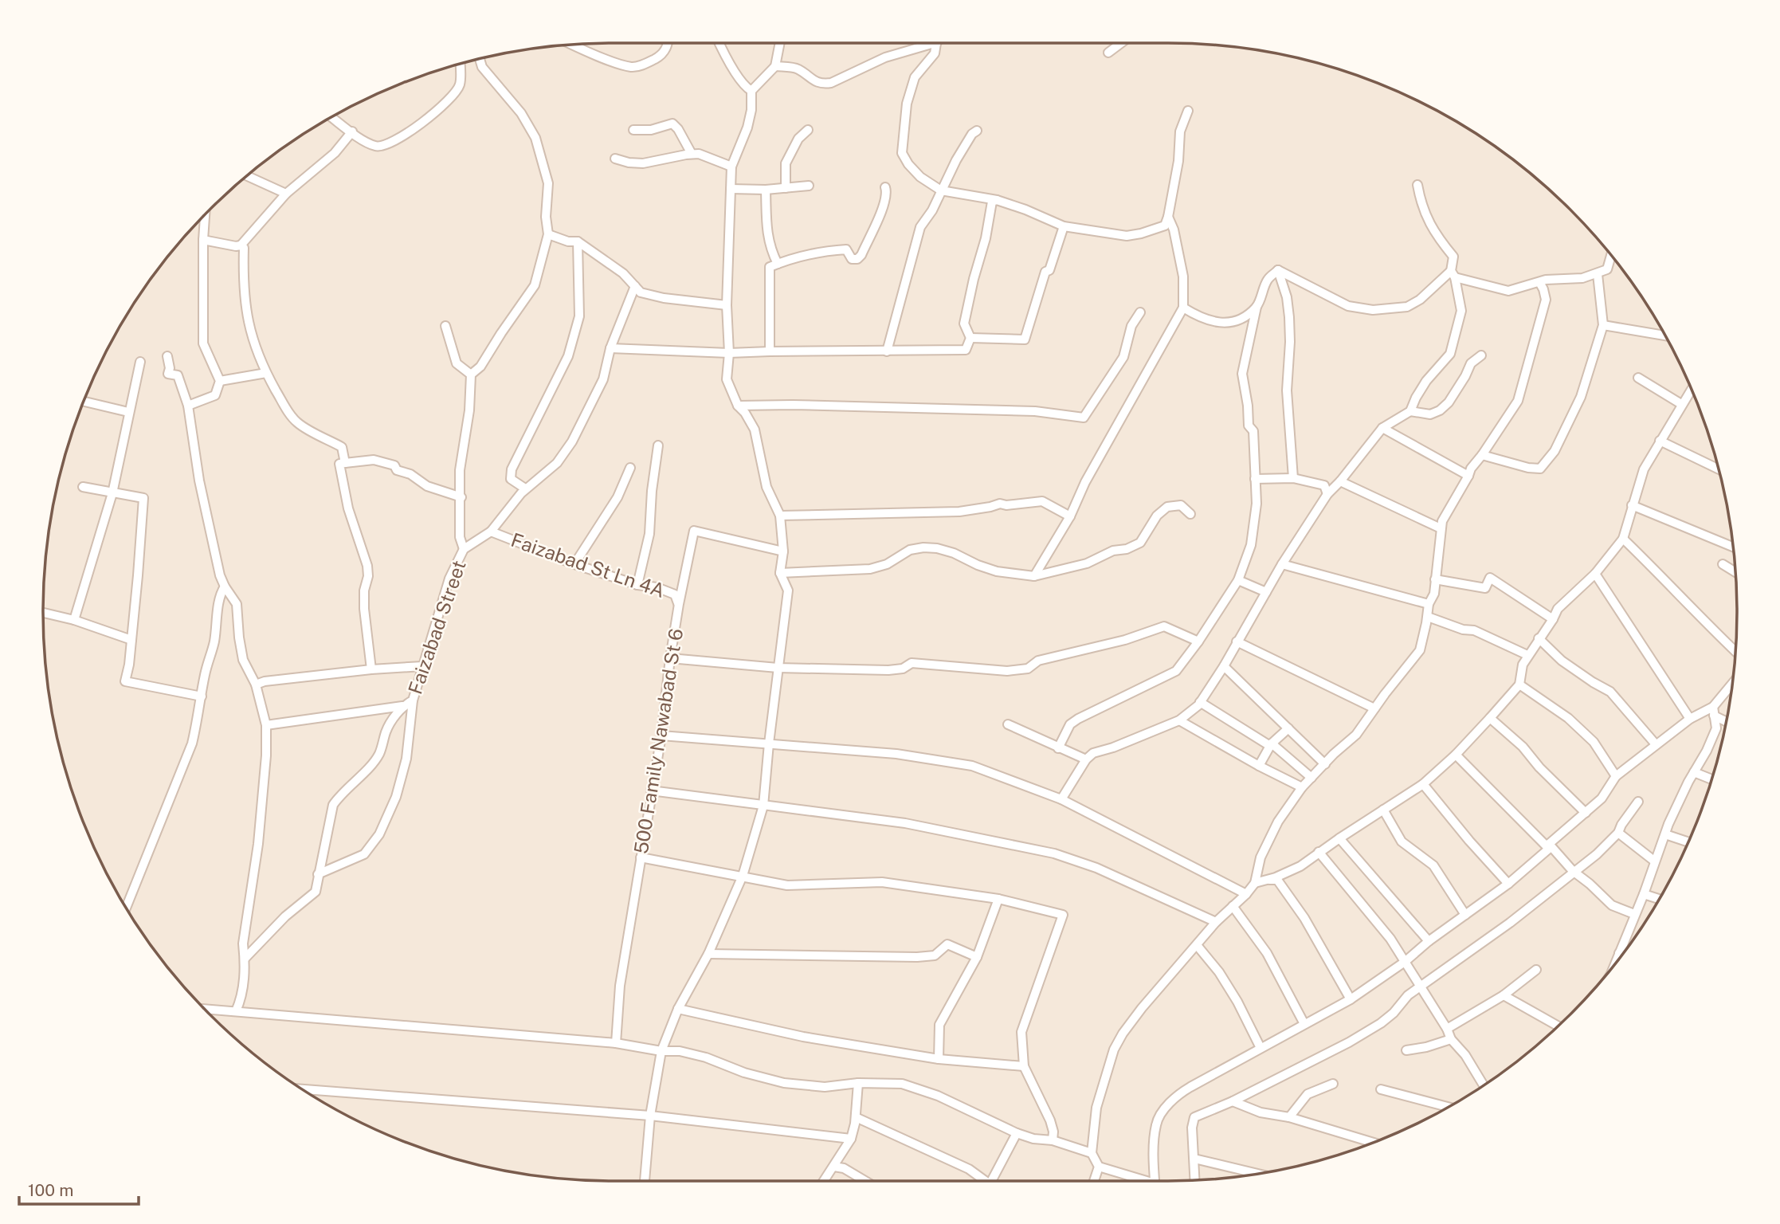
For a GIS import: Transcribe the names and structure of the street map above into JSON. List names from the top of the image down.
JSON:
{
  "streets": {
    "street": ["Faizabad St Ln 4A", "Faizabad Street", "500 Family Nawabad St 6"]
  },
  "crossings": [
    ["Faizabad St Ln 4A", "Faizabad Street"],
    ["Faizabad St Ln 4A", "500 Family Nawabad St 6"]
  ],
  "scale_bar": "100 m"
}
